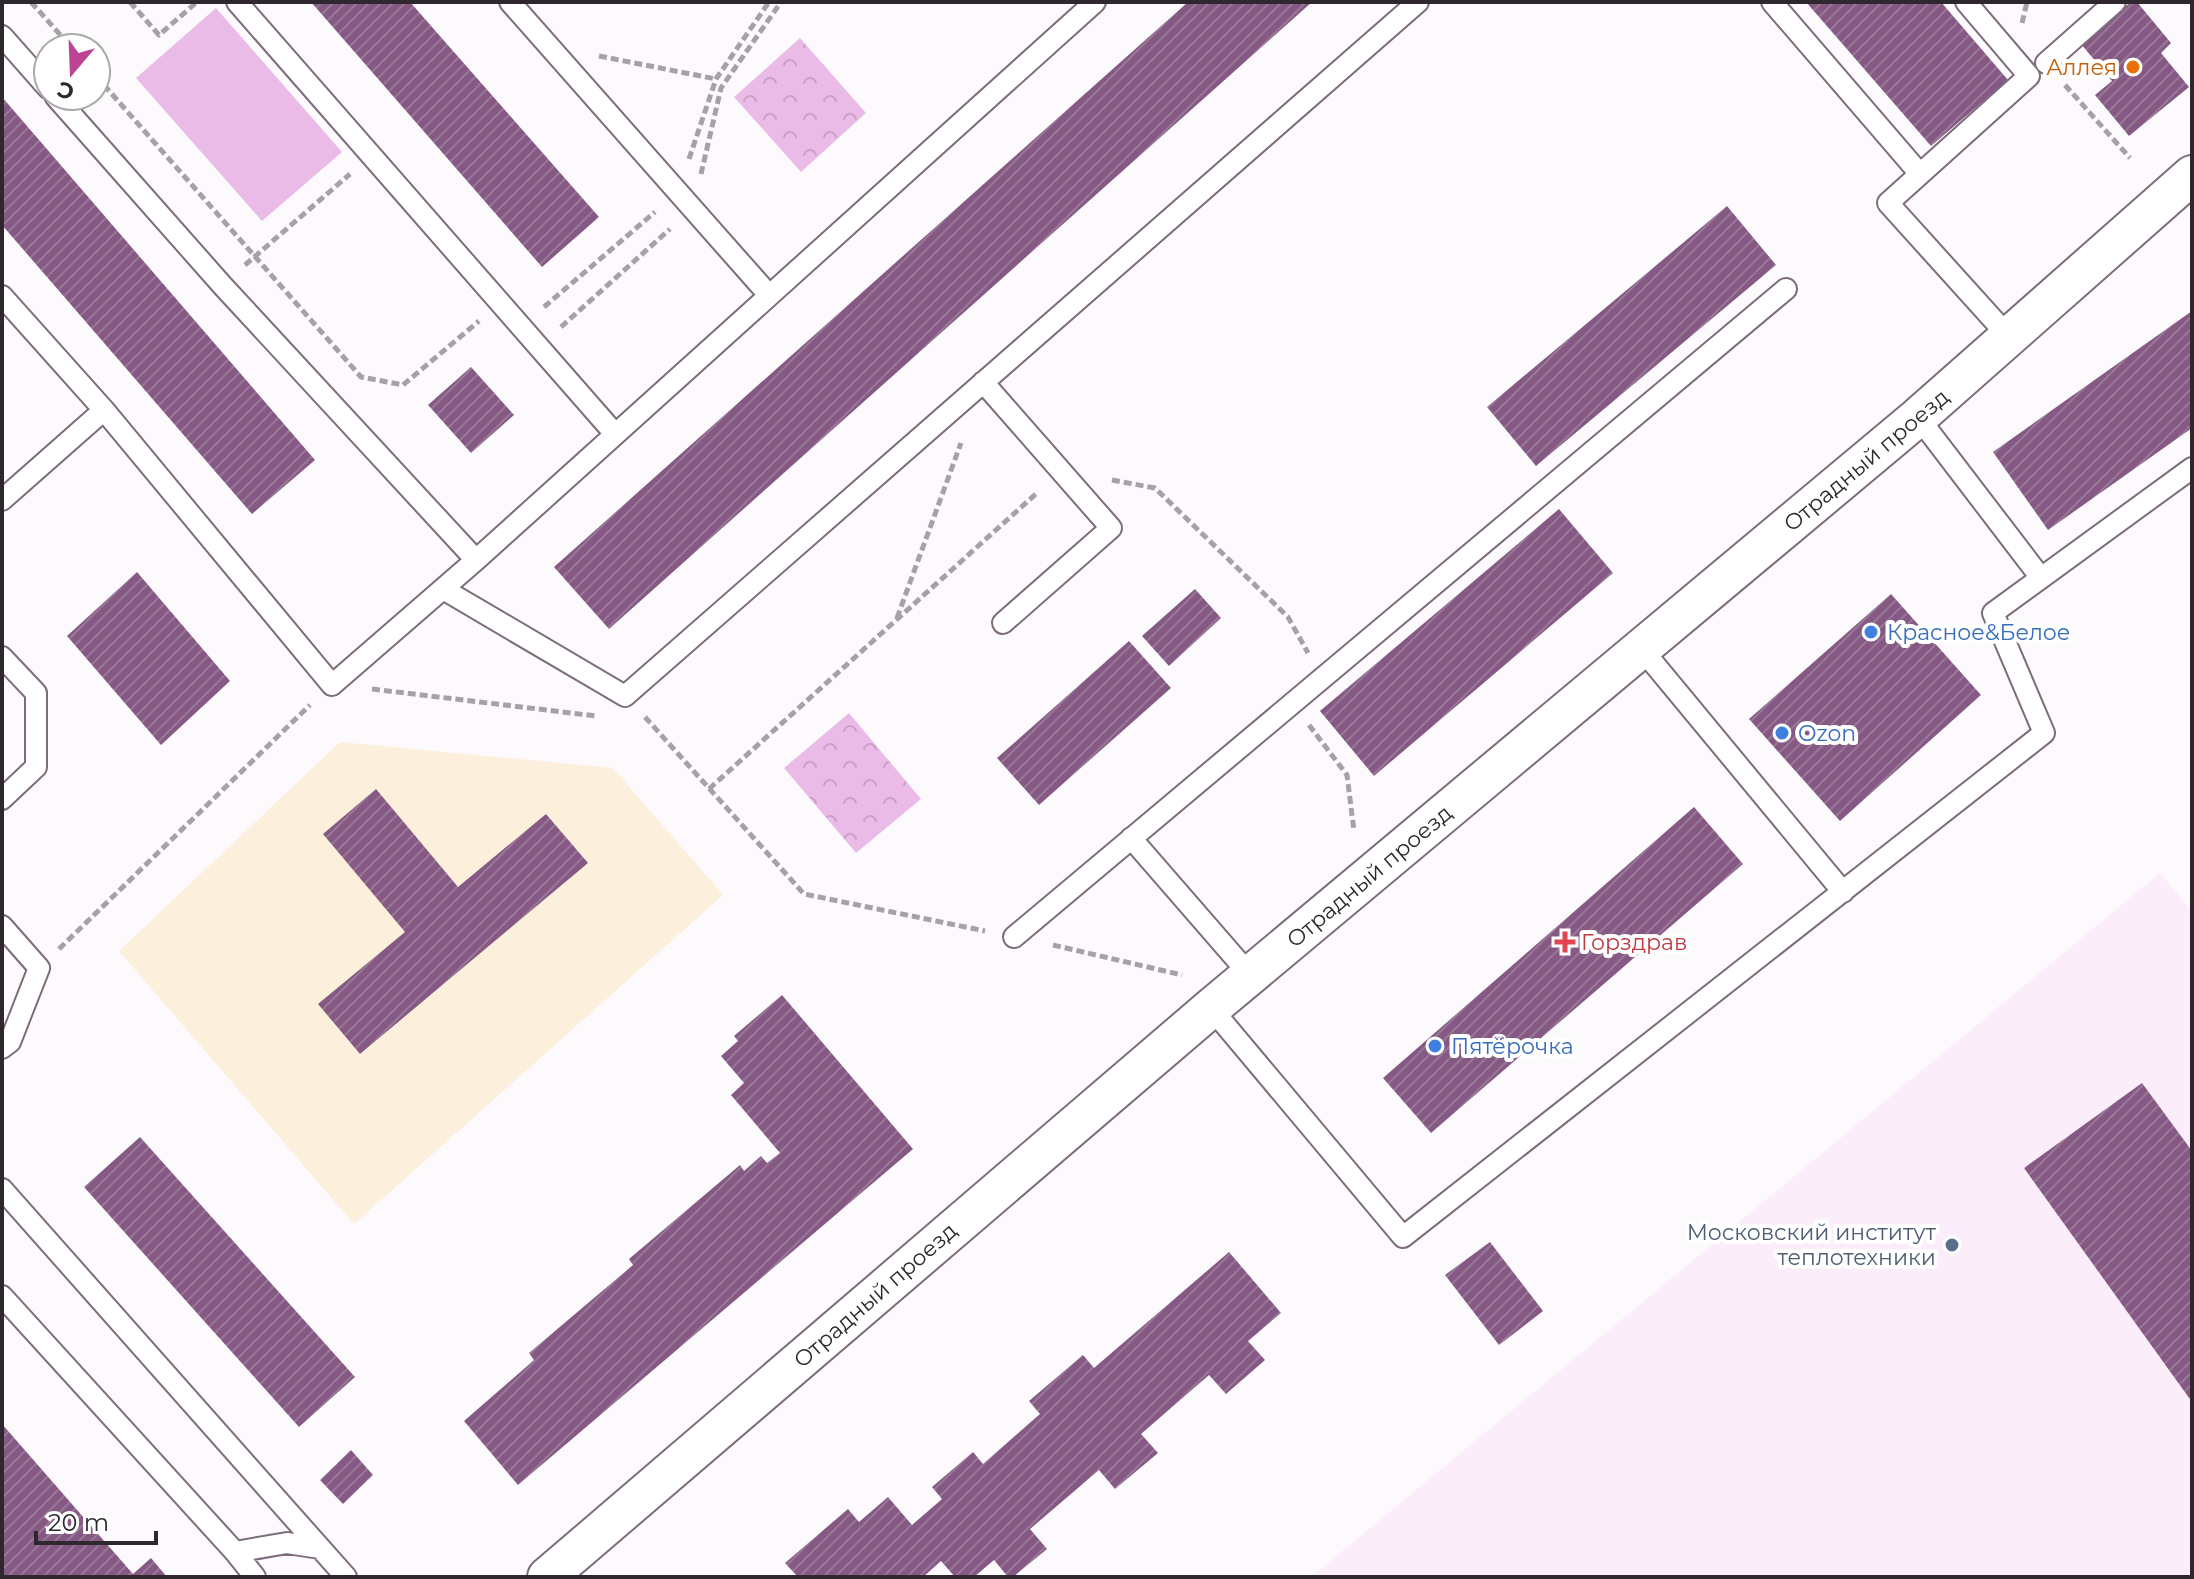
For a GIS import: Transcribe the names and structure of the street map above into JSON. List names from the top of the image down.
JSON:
{
  "streets": {
    "street": ["Отрадный проезд"]
  },
  "places": {
    "other": [
      "Аллея",
      "Красное&Белое",
      "Ozon",
      "Пятёрочка",
      "Московский институт теплотехники"
    ],
    "health": ["Горздрав"]
  },
  "scale_bar": "20 m",
  "north": "bottom"
}
